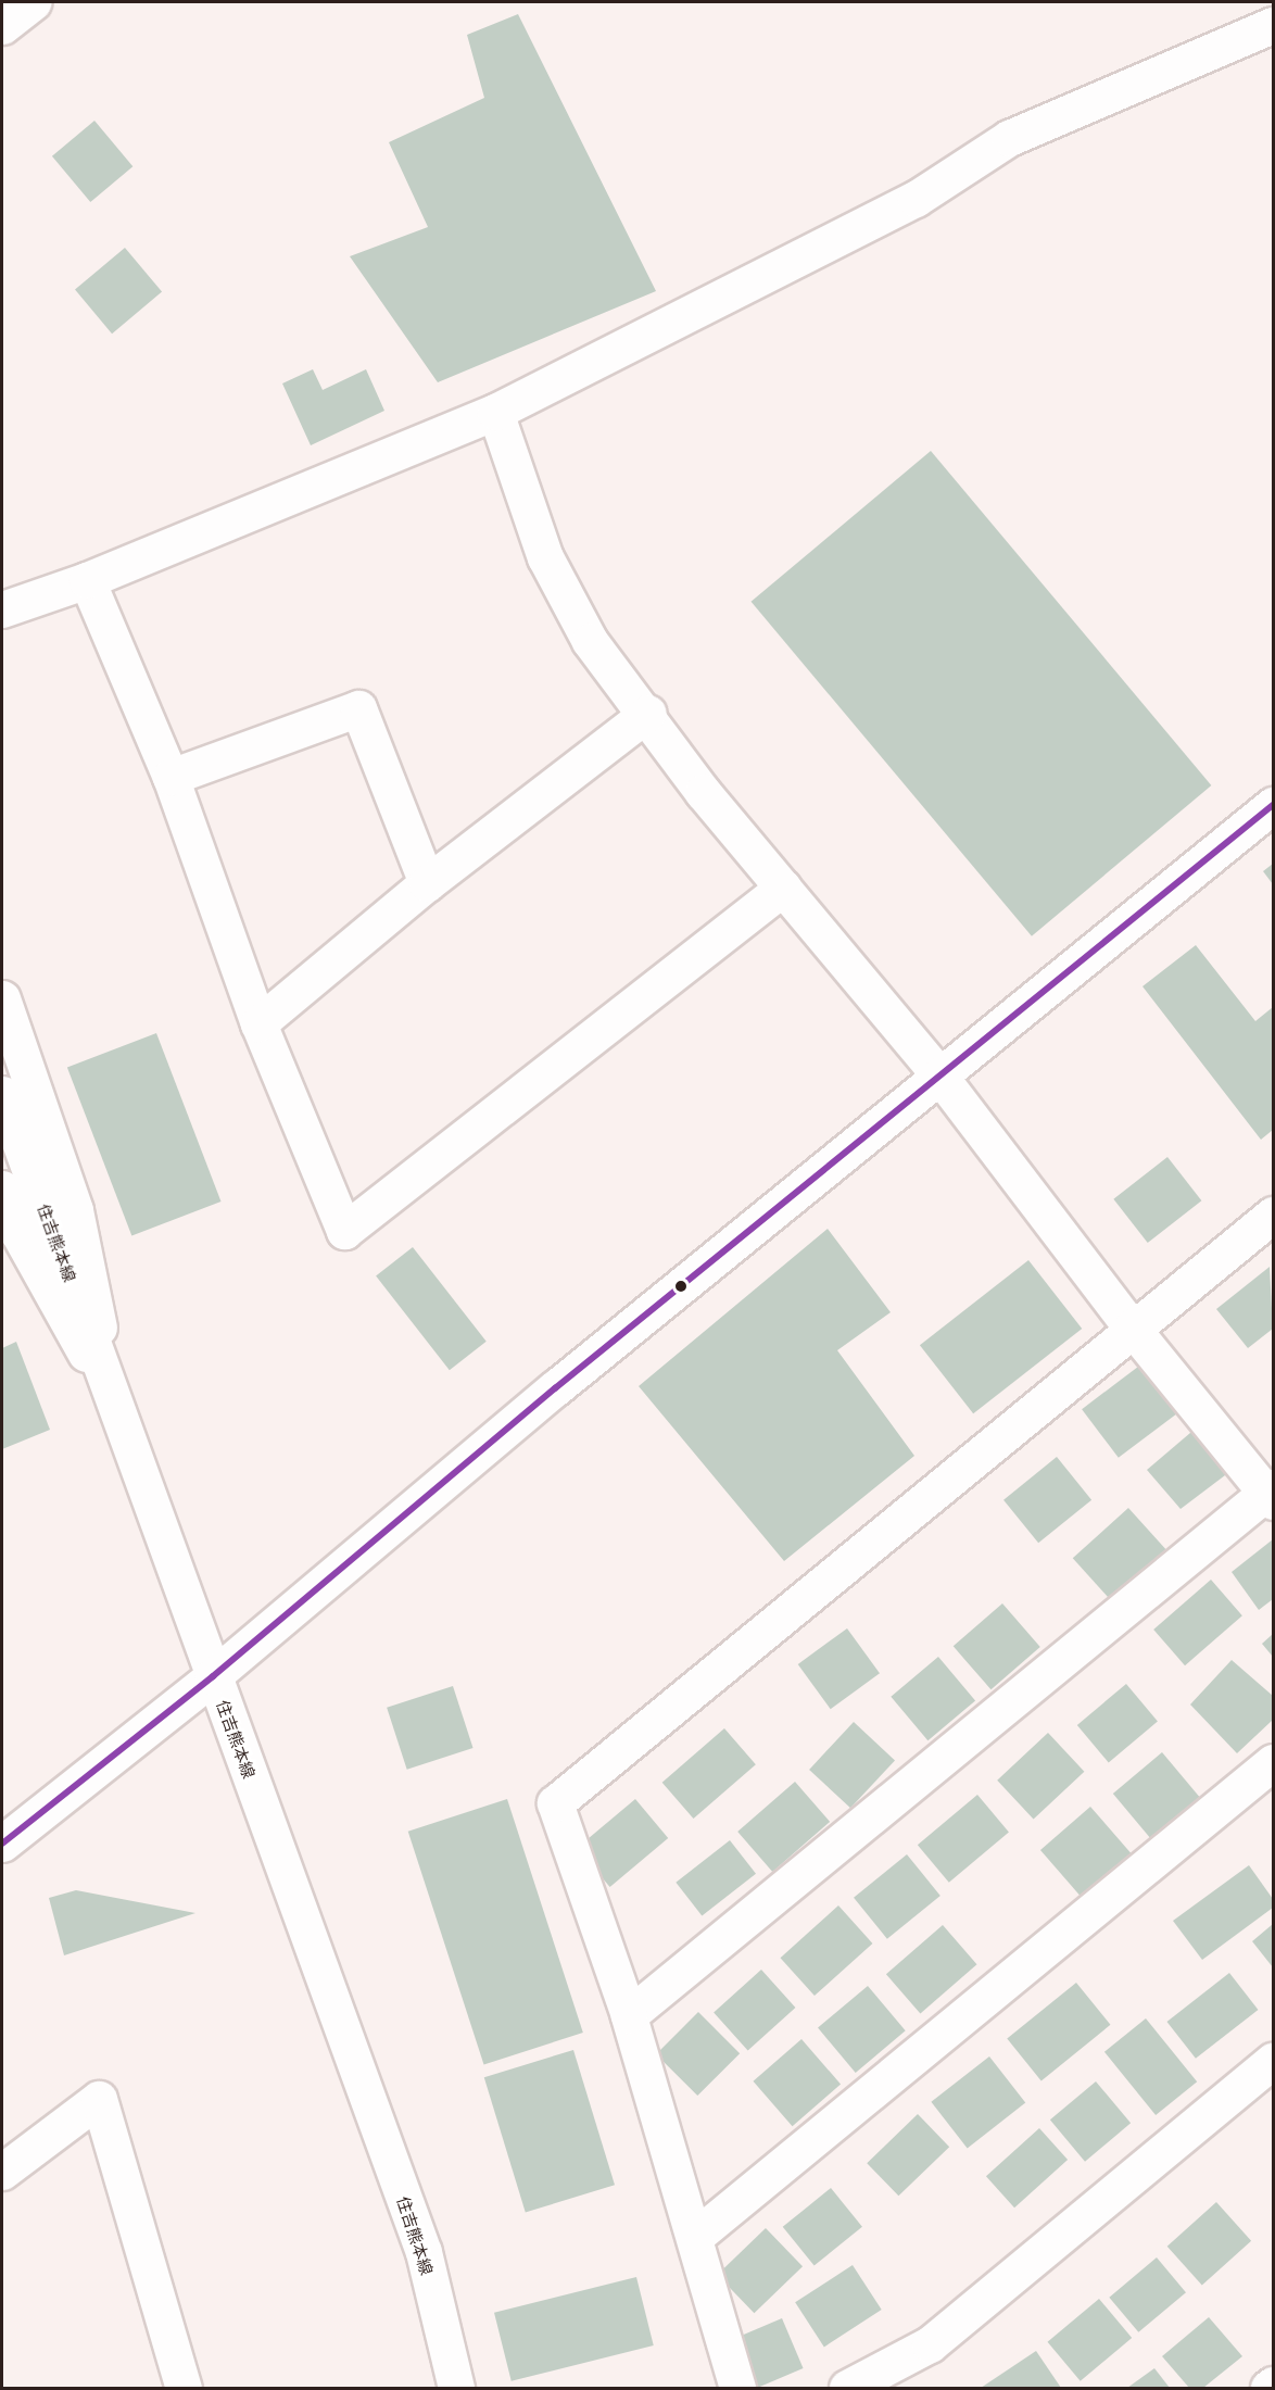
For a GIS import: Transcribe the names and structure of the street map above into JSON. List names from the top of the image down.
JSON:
{
  "streets": {
    "street": ["住吉熊本線"]
  }
}
